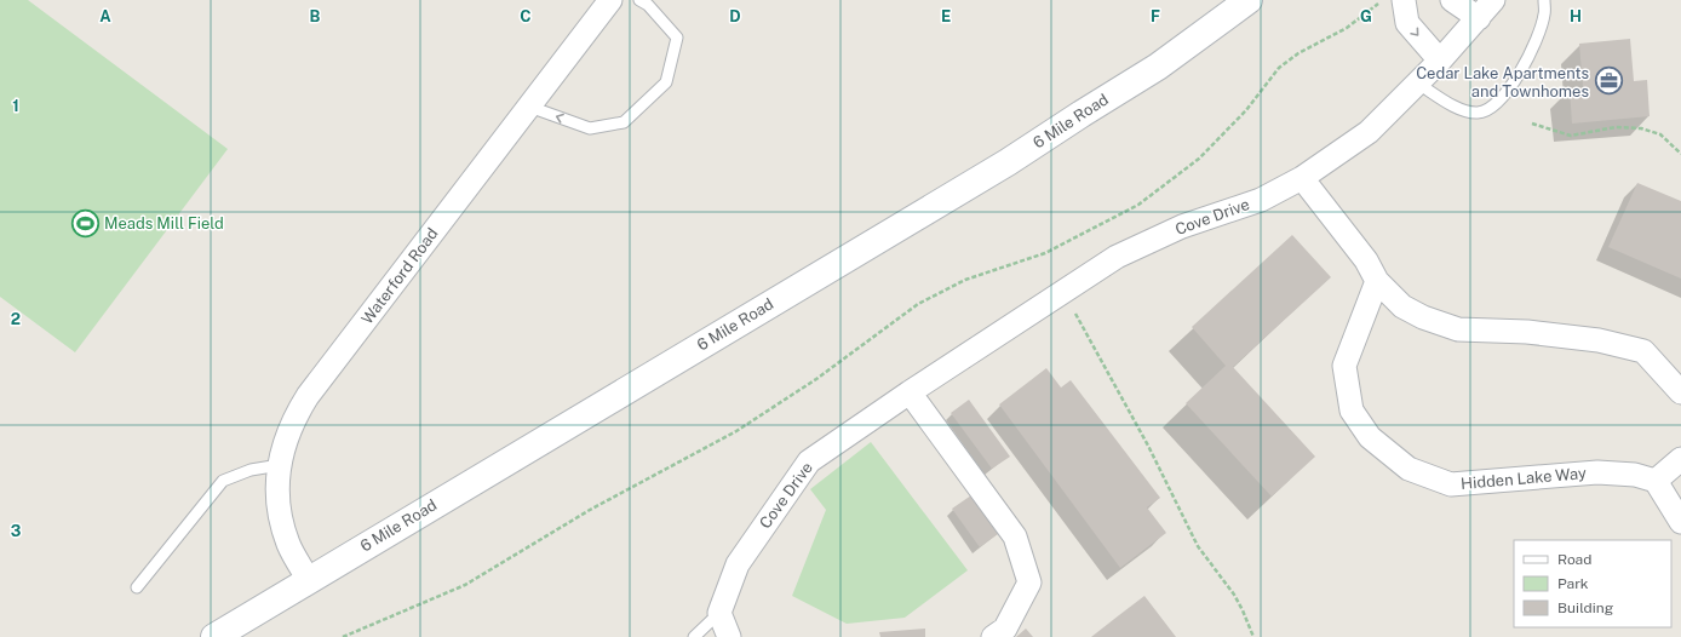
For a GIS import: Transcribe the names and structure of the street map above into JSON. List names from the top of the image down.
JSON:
{
  "streets": {
    "street": [
      "6 Mile Road",
      "Cove Drive",
      "Waterford Road",
      "Hidden Lake Way"
    ]
  },
  "crossings": [
    ["6 Mile Road", "Waterford Road"]
  ],
  "places": {
    "office": ["Cedar Lake Apartments and Townhomes"],
    "sports": ["Meads Mill Field"]
  },
  "legend": ["Road", "Park", "Building"],
  "grid": {
    "columns": [
      "A",
      "B",
      "C",
      "D",
      "E",
      "F",
      "G",
      "H"
    ],
    "rows": ["1", "2", "3"]
  }
}
